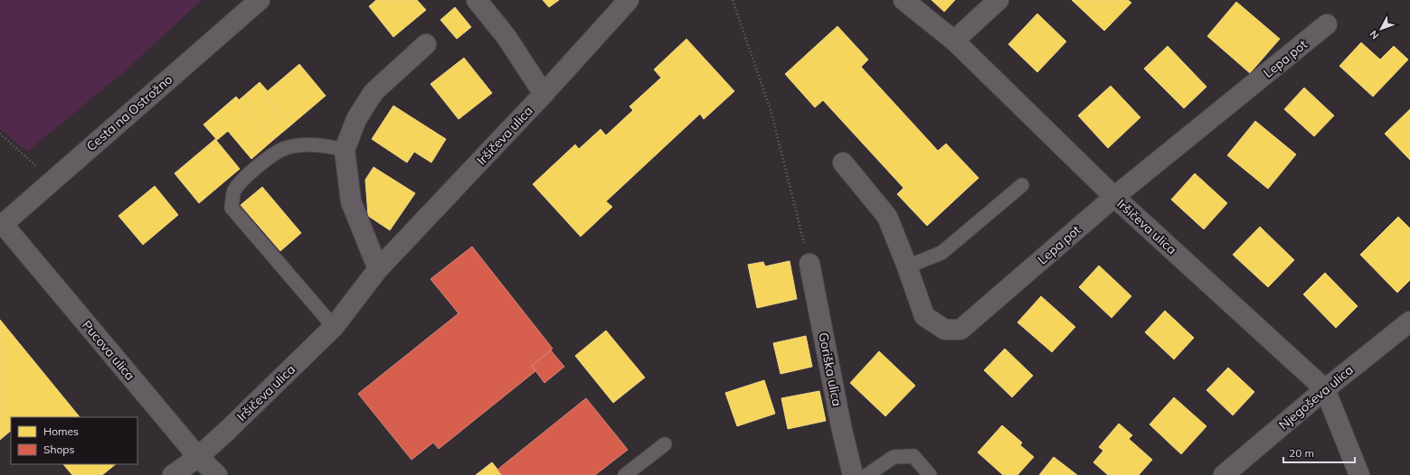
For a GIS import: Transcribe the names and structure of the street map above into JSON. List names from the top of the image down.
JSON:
{
  "streets": {
    "street": [
      "Lepa pot",
      "Cesta na Ostrožno",
      "Iršičeva ulica",
      "Pucova ulica",
      "Goriška ulica",
      "Njegoševa ulica"
    ]
  },
  "crossings": [
    ["Lepa pot", "Iršičeva ulica"],
    ["Cesta na Ostrožno", "Pucova ulica"],
    ["Iršičeva ulica", "Pucova ulica"],
    ["Iršičeva ulica", "Njegoševa ulica"]
  ],
  "legend": ["Homes", "Shops"],
  "scale_bar": "20 m",
  "north": "bottom left"
}
